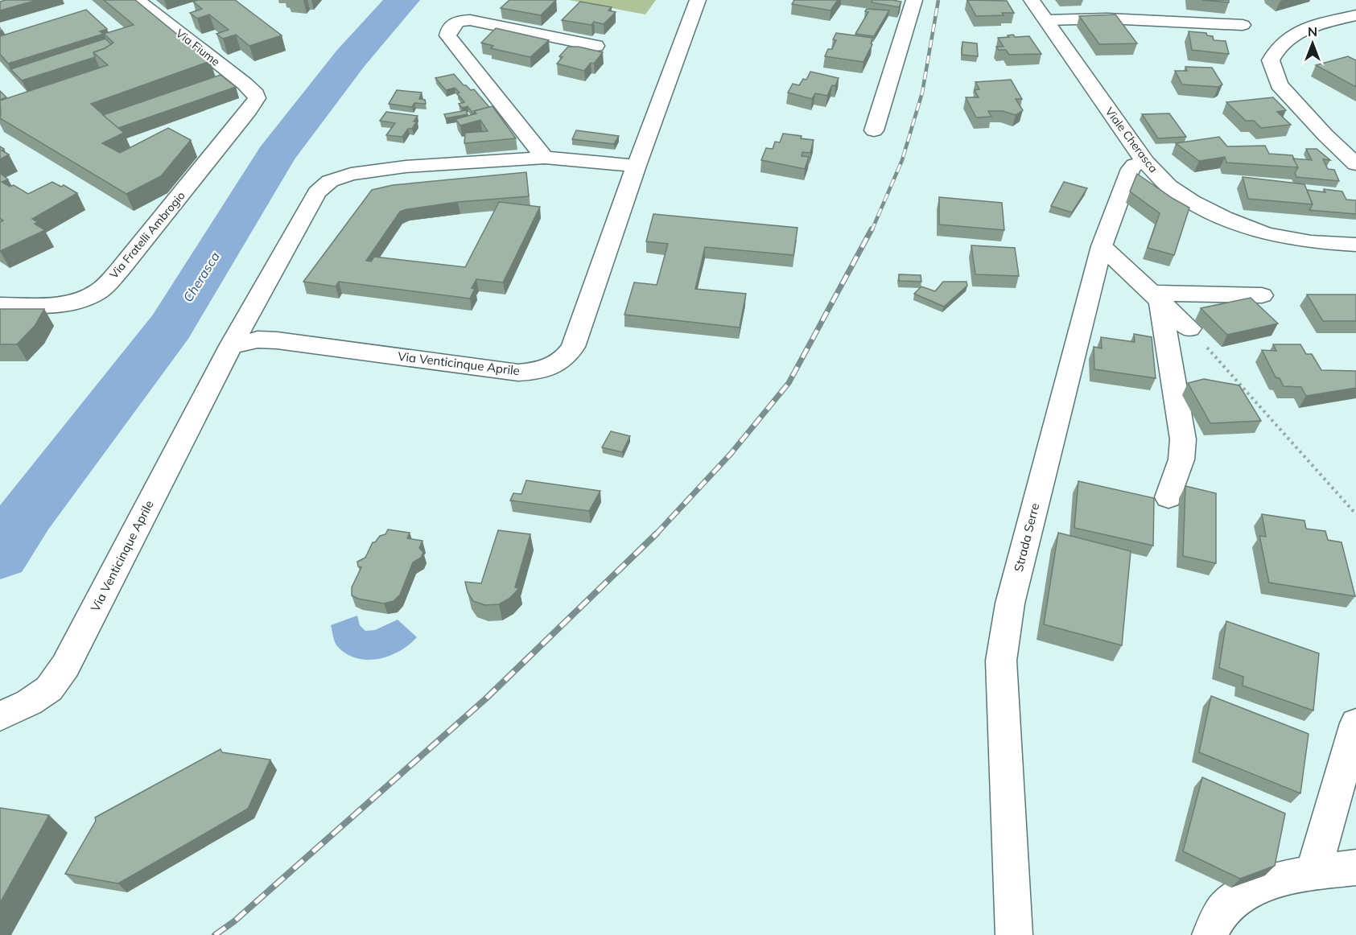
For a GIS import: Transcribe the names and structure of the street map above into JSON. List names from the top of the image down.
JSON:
{
  "streets": {
    "street": [
      "Via Fiume",
      "Viale Cherasca",
      "Via Fratelli Ambrogio",
      "Via Venticinque Aprile",
      "Strada Serre"
    ]
  },
  "crossings": [
    ["Via Fiume", "Via Fratelli Ambrogio"],
    ["Viale Cherasca", "Strada Serre"]
  ],
  "water": ["Cherasca"],
  "north": "top"
}
